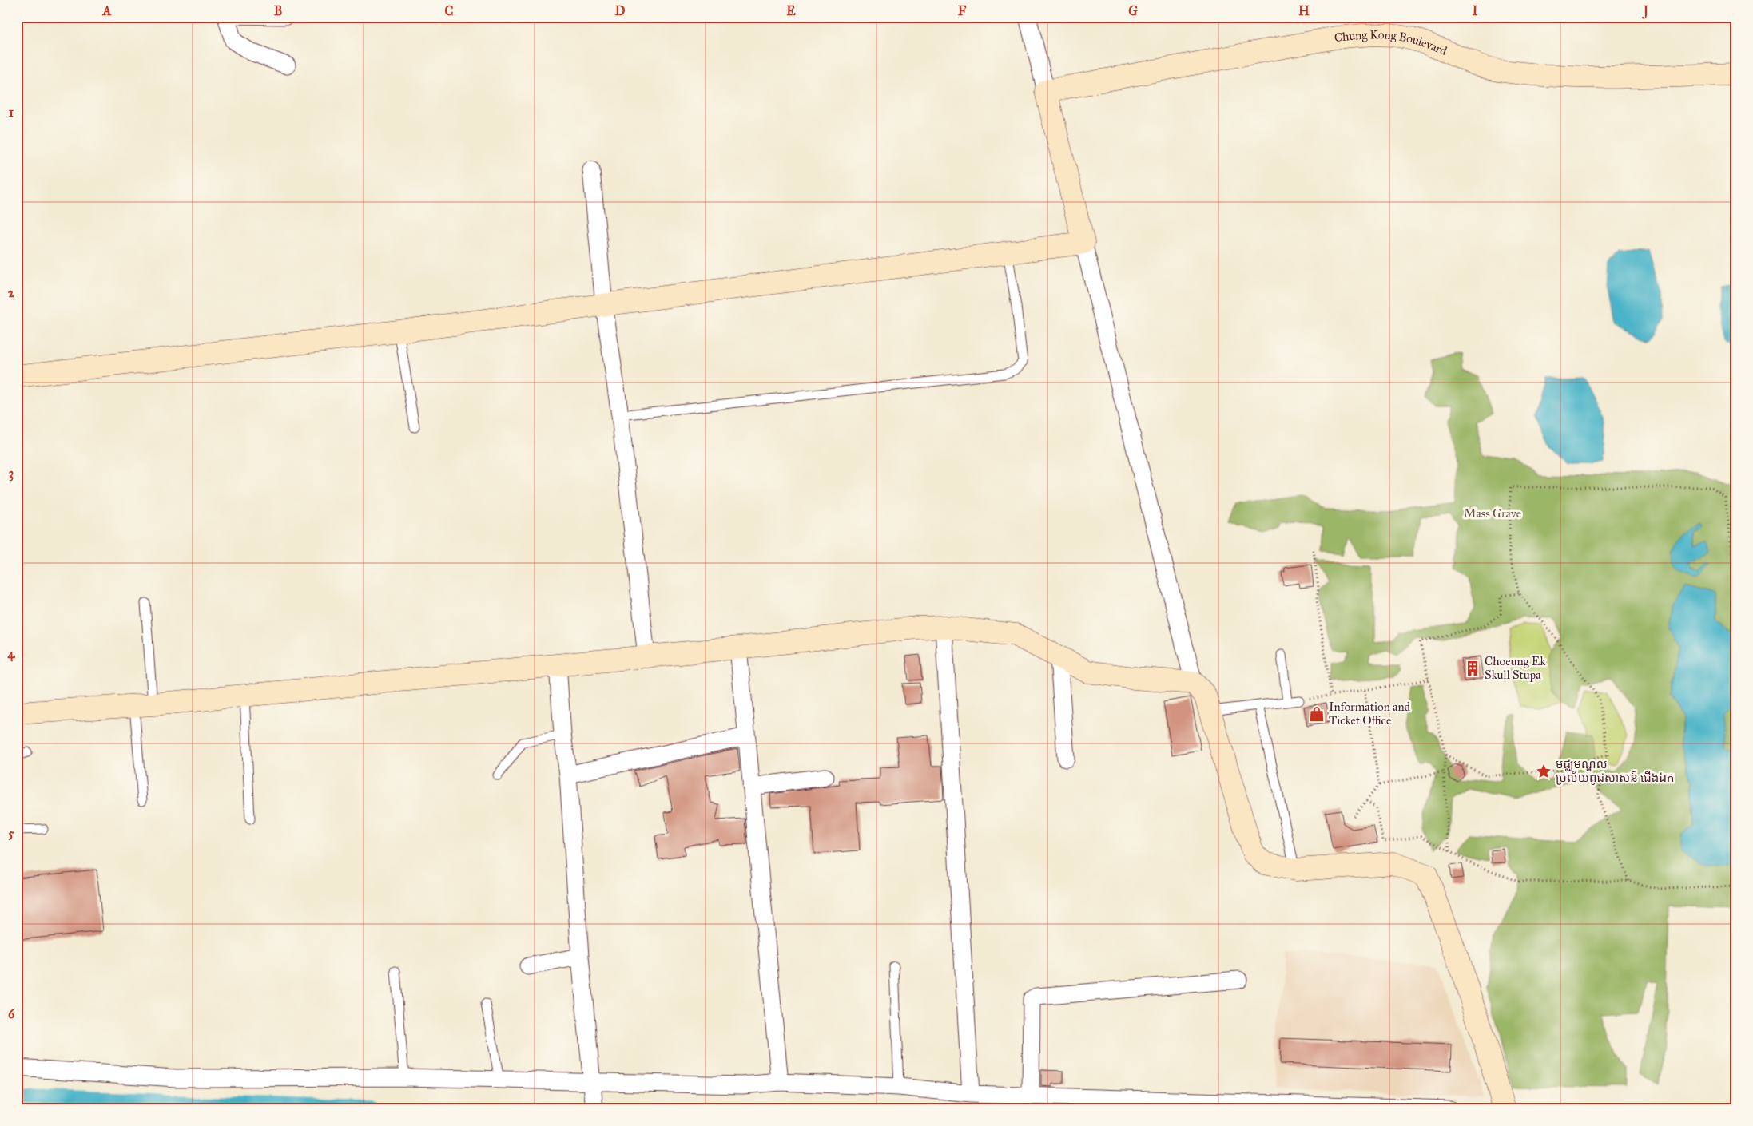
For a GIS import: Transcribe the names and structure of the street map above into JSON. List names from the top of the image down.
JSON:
{
  "streets": {
    "main road": ["Chung Kong Boulevard"]
  },
  "parks": ["Mass Grave"],
  "places": {
    "building": ["Choeung Ek Skull Stupa"],
    "shop": ["Information and Ticket Office"],
    "place": ["មជ្ឈមណ្ឌល ប្រល័យពូជសាសន៍ ជើងឯក"]
  },
  "grid": {
    "columns": [
      "A",
      "B",
      "C",
      "D",
      "E",
      "F",
      "G",
      "H",
      "I",
      "J"
    ],
    "rows": [
      "1",
      "2",
      "3",
      "4",
      "5",
      "6"
    ]
  }
}
